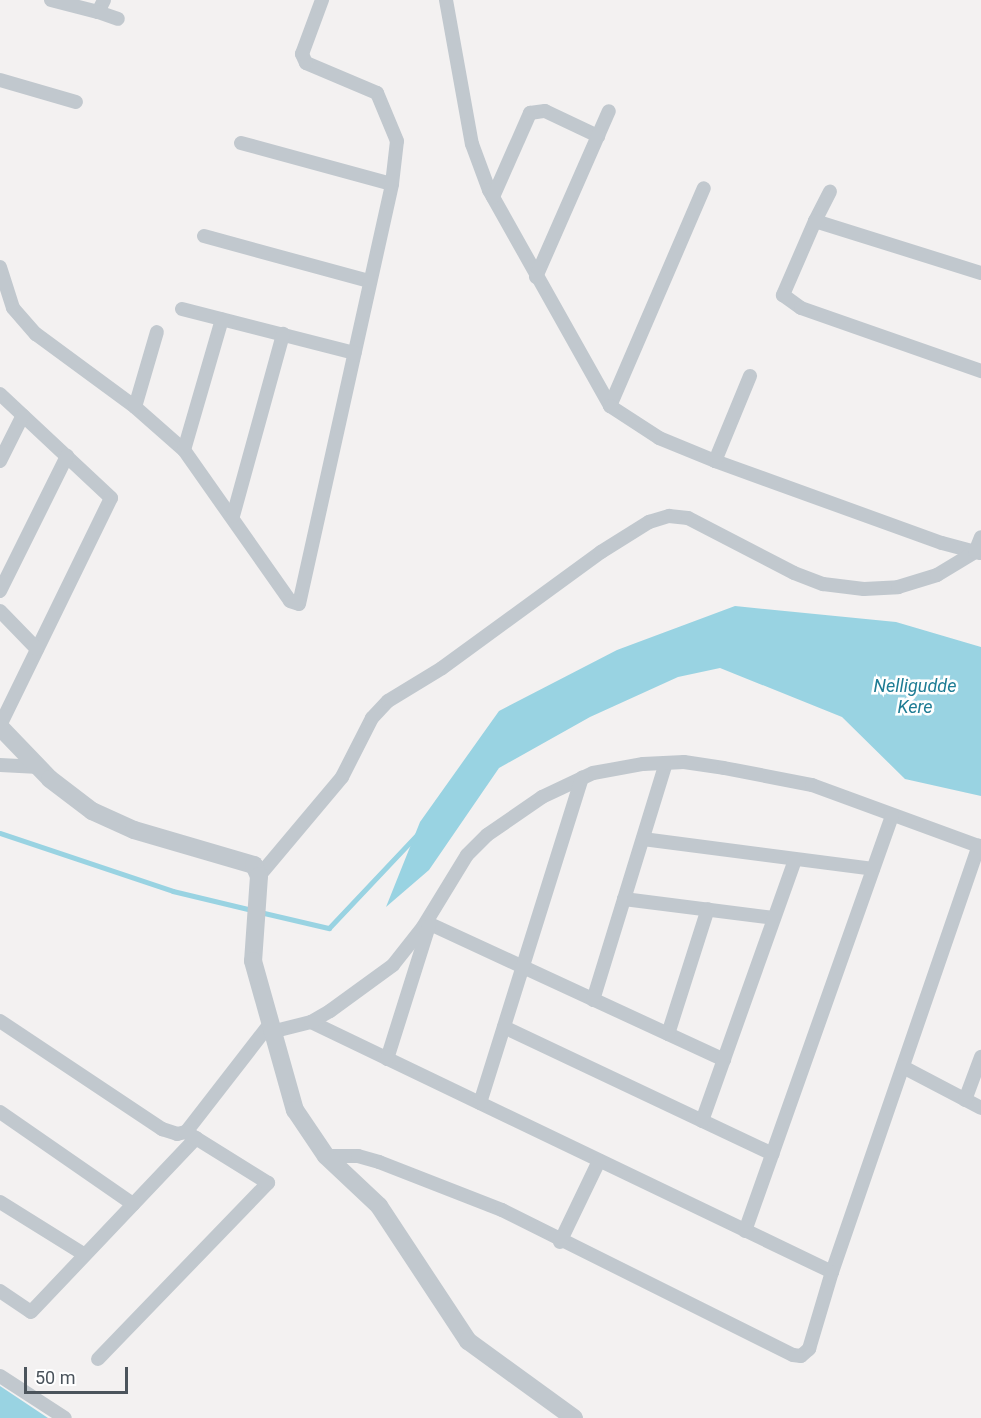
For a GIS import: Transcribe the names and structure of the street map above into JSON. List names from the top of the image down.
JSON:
{
  "water": ["Nelligudde Kere"],
  "scale_bar": "50 m"
}
